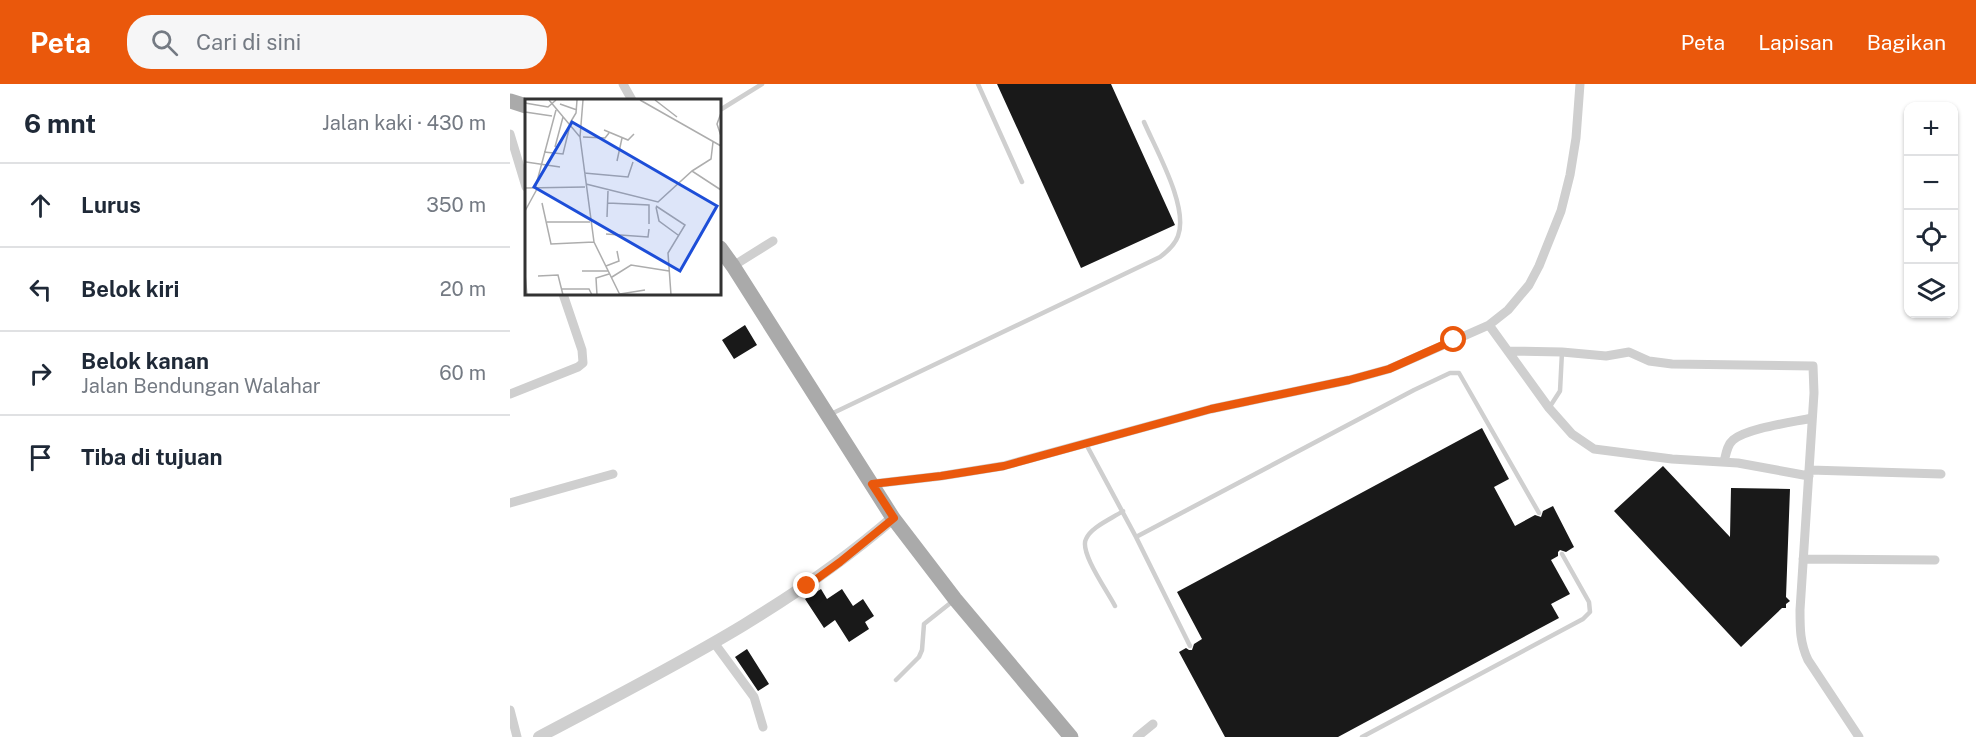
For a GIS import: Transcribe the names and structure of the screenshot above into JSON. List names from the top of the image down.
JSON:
{
  "page": {
    "header": "Peta",
    "search": "Cari di sini",
    "nav": ["Peta", "Lapisan", "Bagikan"],
    "heading": ["6 mnt", "Jalan kaki · 430 m"],
    "map_buttons": ["+", "−"],
    "list": [
      ["Lurus", "350 m"],
      ["Belok kiri", "20 m"],
      ["Belok kanan", "Jalan Bendungan Walahar", "60 m"],
      "Tiba di tujuan"
    ]
  }
}
